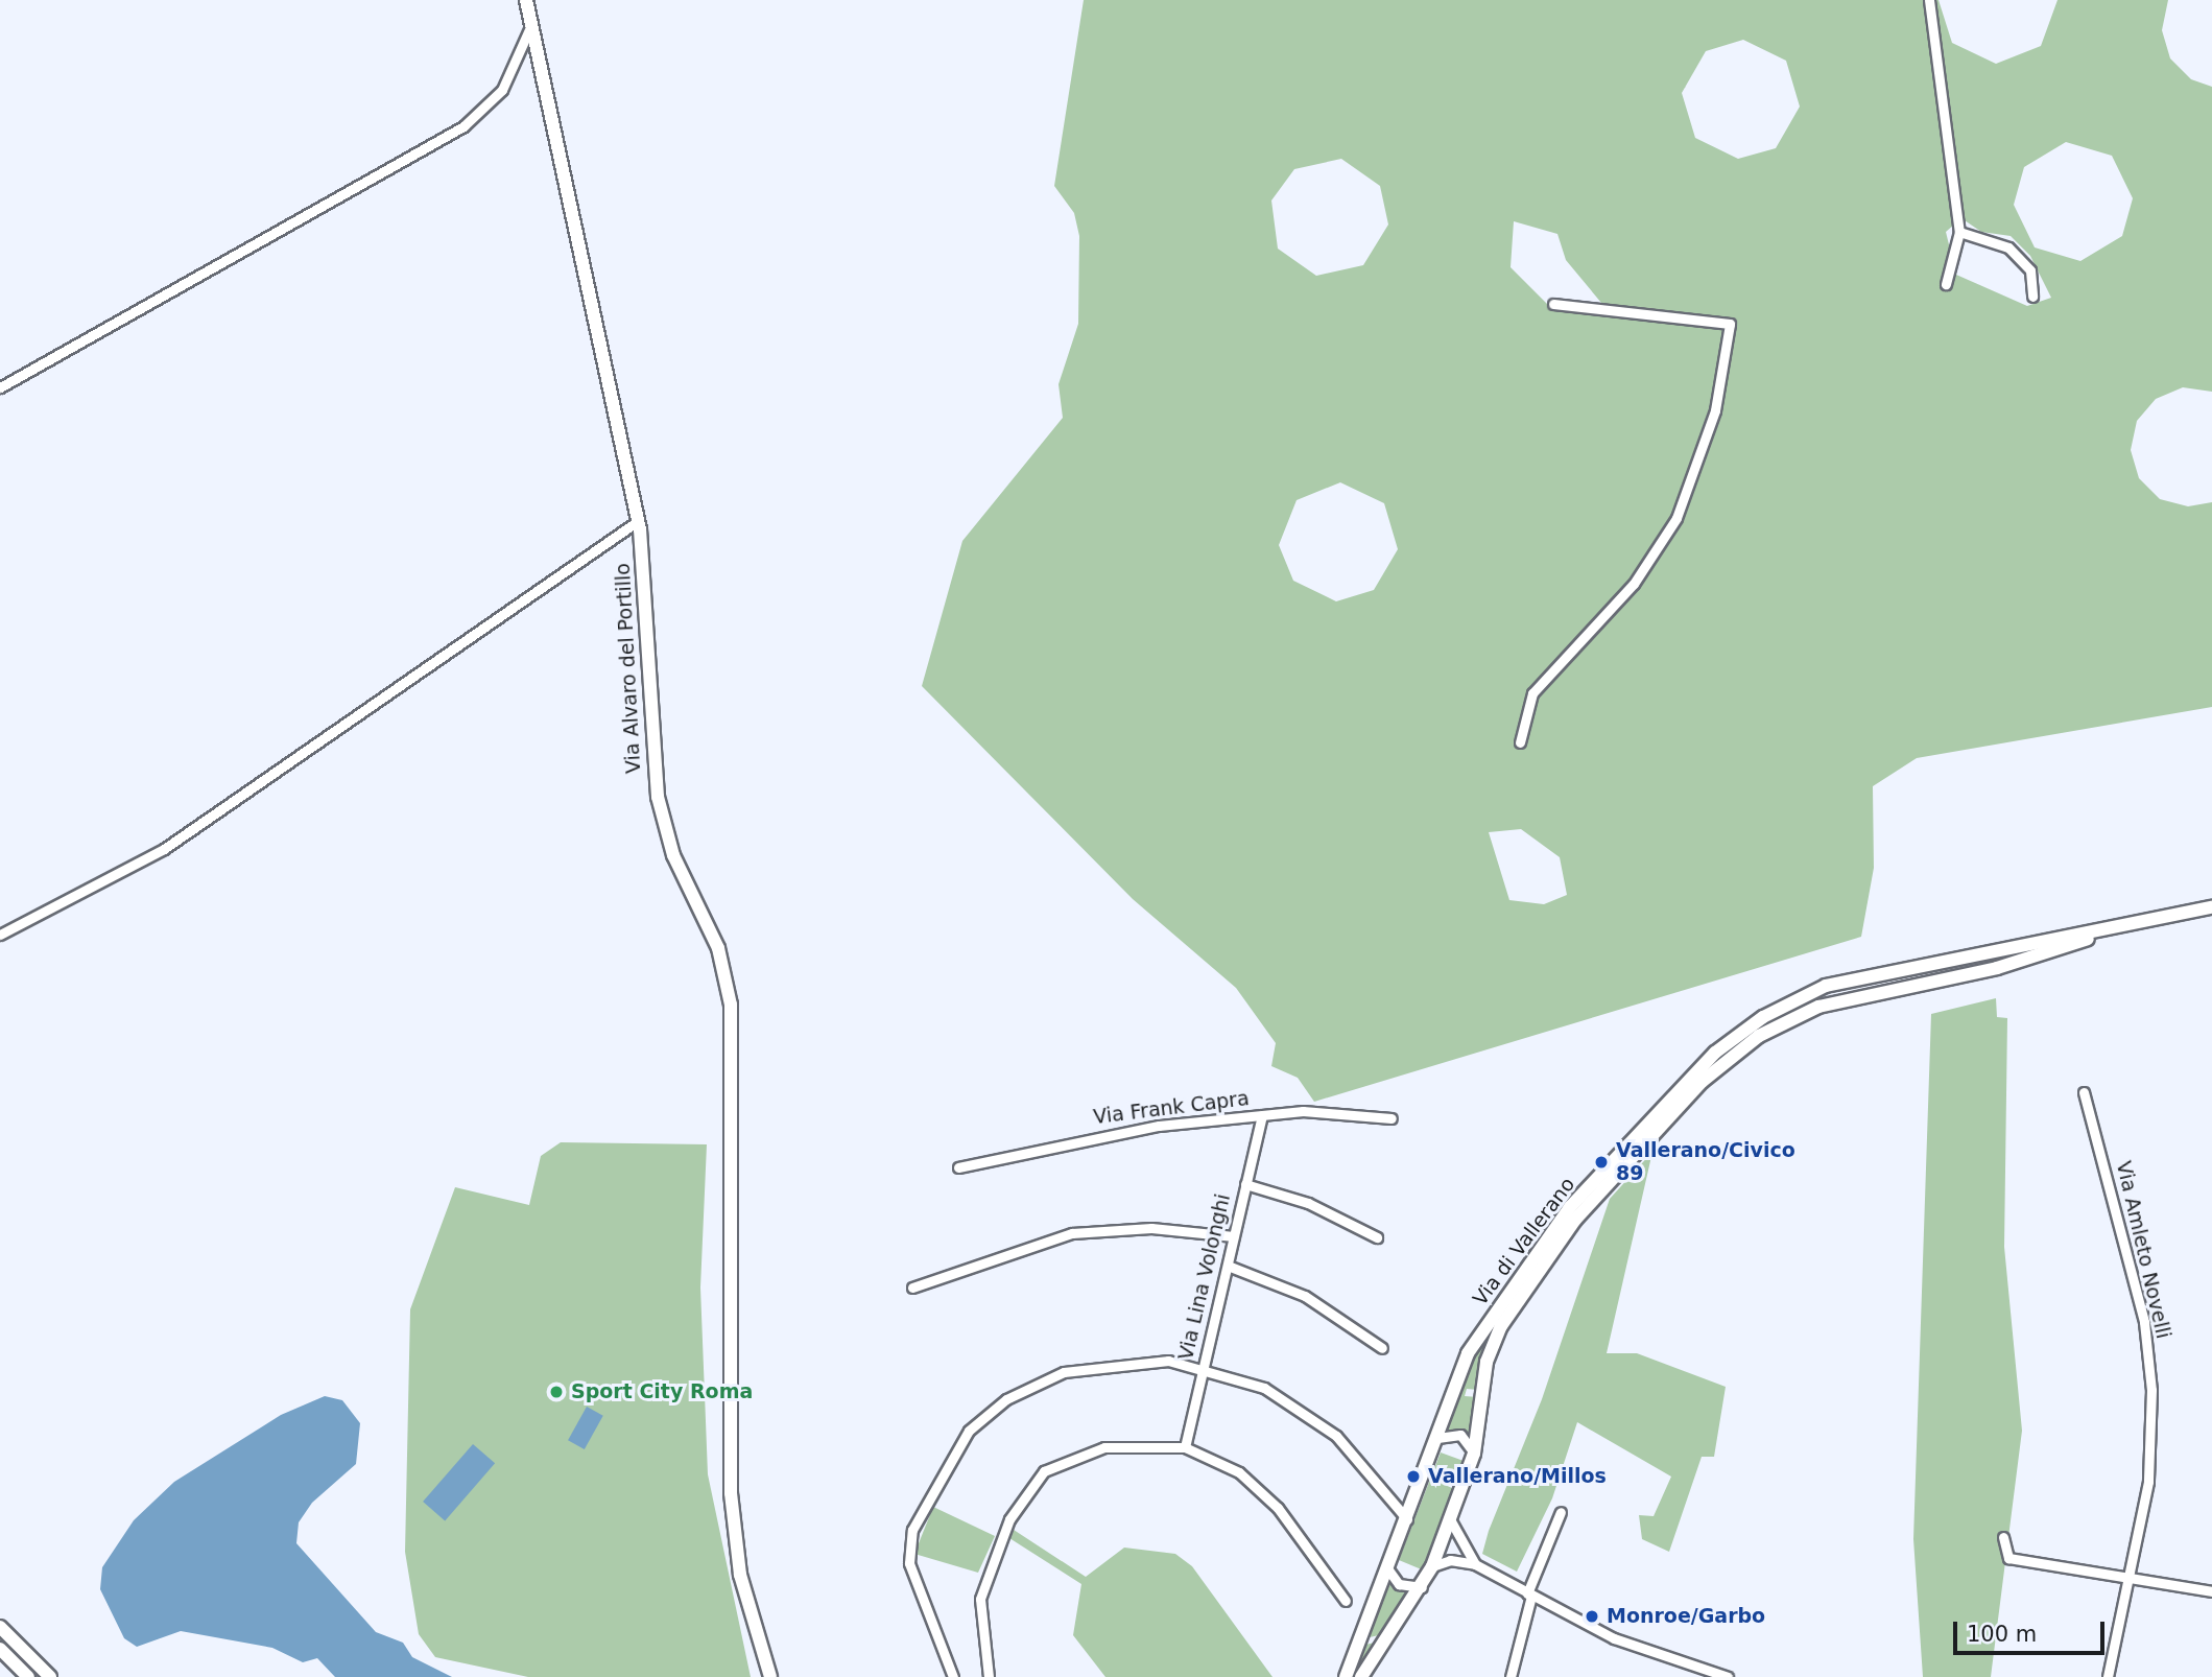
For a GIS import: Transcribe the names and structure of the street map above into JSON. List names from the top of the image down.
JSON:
{
  "streets": {
    "street": [
      "Via Alvaro del Portillo",
      "Via Frank Capra",
      "Via di Vallerano",
      "Via Amleto Novelli",
      "Via Lina Volonghi"
    ]
  },
  "crossings": [
    ["Via Frank Capra", "Via Lina Volonghi"]
  ],
  "places": [
    "Vallerano/Civico 89",
    "Sport City Roma",
    "Vallerano/Millos",
    "Monroe/Garbo"
  ],
  "scale_bar": "100 m"
}
